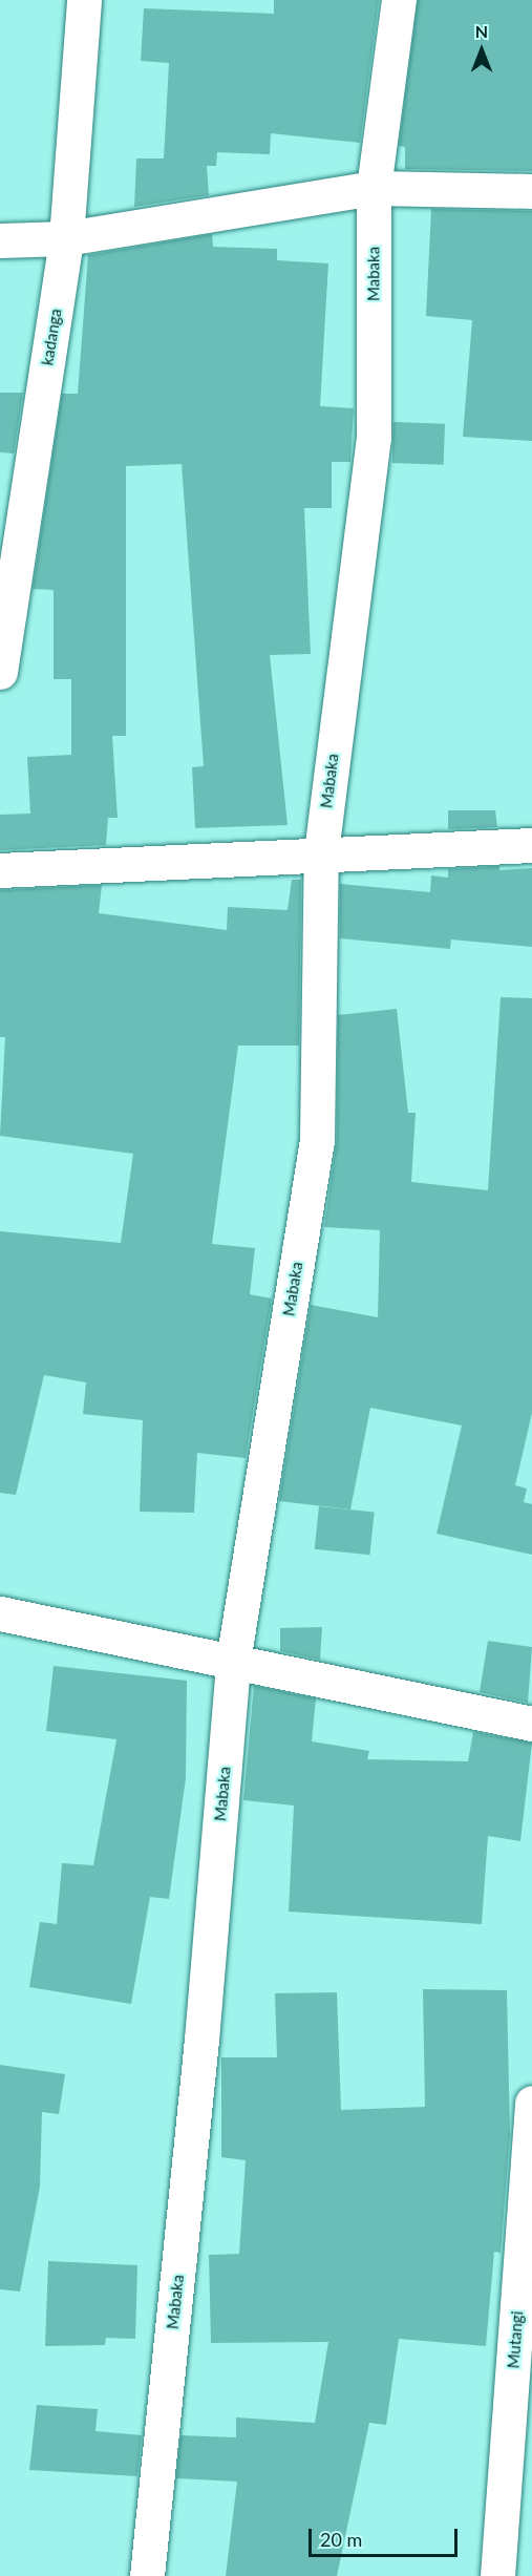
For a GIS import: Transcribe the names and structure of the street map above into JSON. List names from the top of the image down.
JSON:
{
  "streets": {
    "street": ["Mabaka", "kadanga", "Mutangi"]
  },
  "scale_bar": "20 m",
  "north": "top"
}
